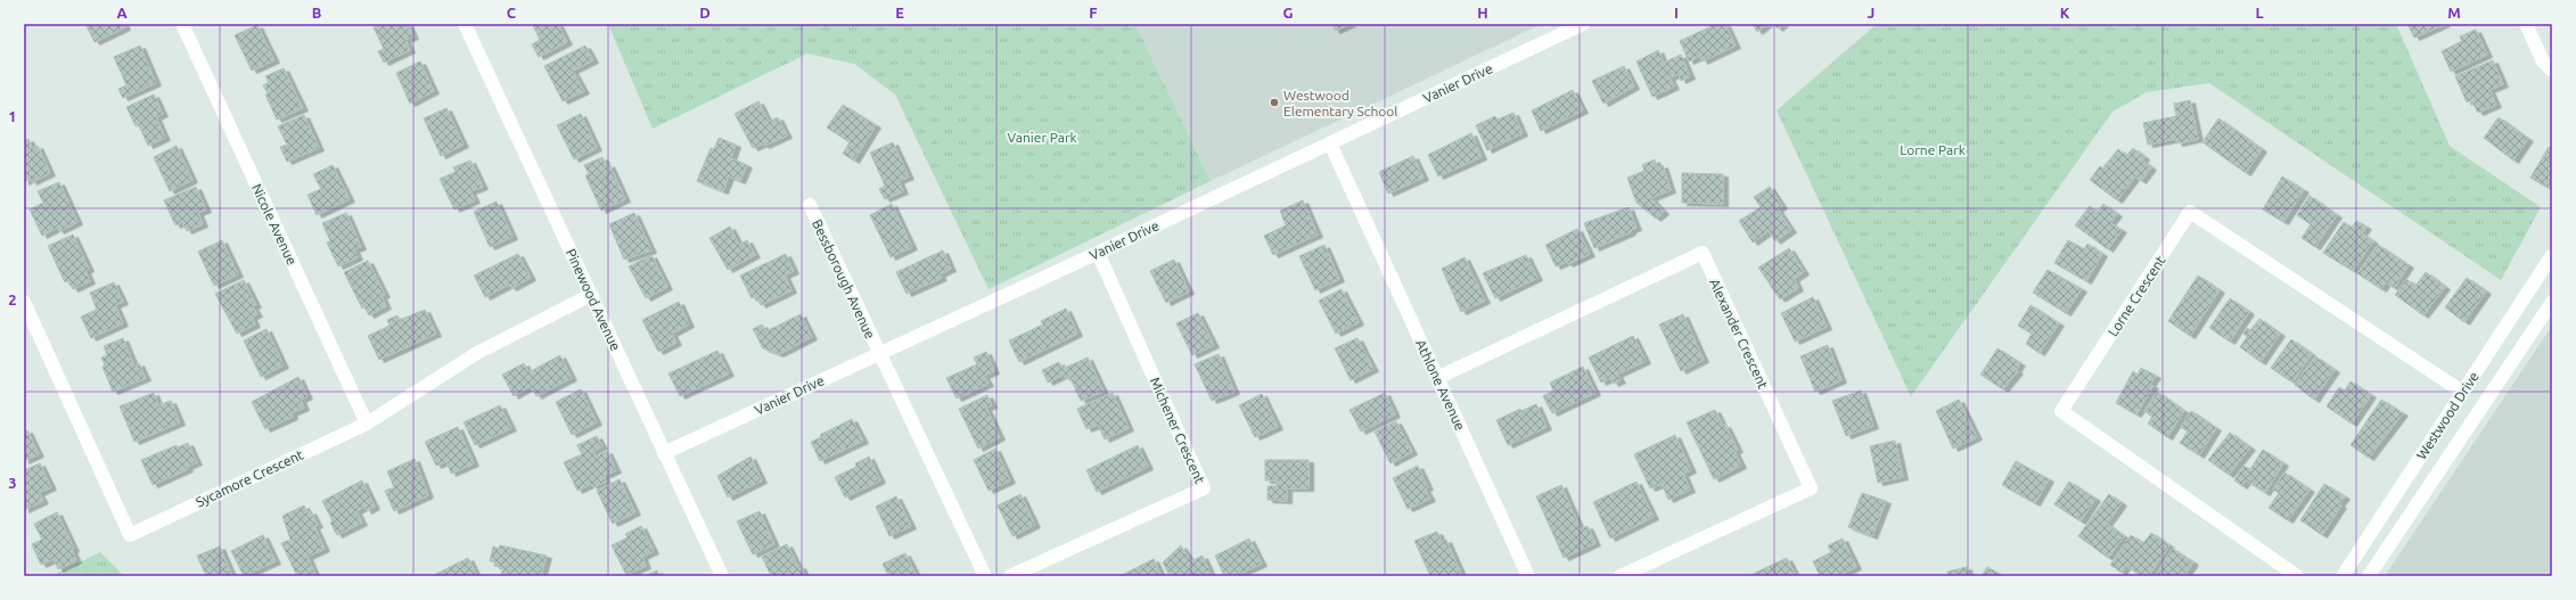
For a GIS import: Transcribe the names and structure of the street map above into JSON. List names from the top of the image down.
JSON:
{
  "streets": {
    "street": [
      "Vanier Drive",
      "Nicole Avenue",
      "Bessborough Avenue",
      "Lorne Crescent",
      "Pinewood Avenue",
      "Alexander Crescent",
      "Athlone Avenue",
      "Westwood Drive",
      "Michener Crescent",
      "Sycamore Crescent"
    ]
  },
  "crossings": [
    ["Vanier Drive", "Bessborough Avenue"],
    ["Vanier Drive", "Pinewood Avenue"],
    ["Vanier Drive", "Athlone Avenue"],
    ["Vanier Drive", "Michener Crescent"],
    ["Nicole Avenue", "Sycamore Crescent"],
    ["Lorne Crescent", "Westwood Drive"],
    ["Pinewood Avenue", "Sycamore Crescent"],
    ["Alexander Crescent", "Athlone Avenue"]
  ],
  "parks": ["Vanier Park", "Lorne Park"],
  "places": ["Westwood Elementary School"],
  "grid": {
    "columns": [
      "A",
      "B",
      "C",
      "D",
      "E",
      "F",
      "G",
      "H",
      "I",
      "J",
      "K",
      "L",
      "M"
    ],
    "rows": ["1", "2", "3"]
  }
}
